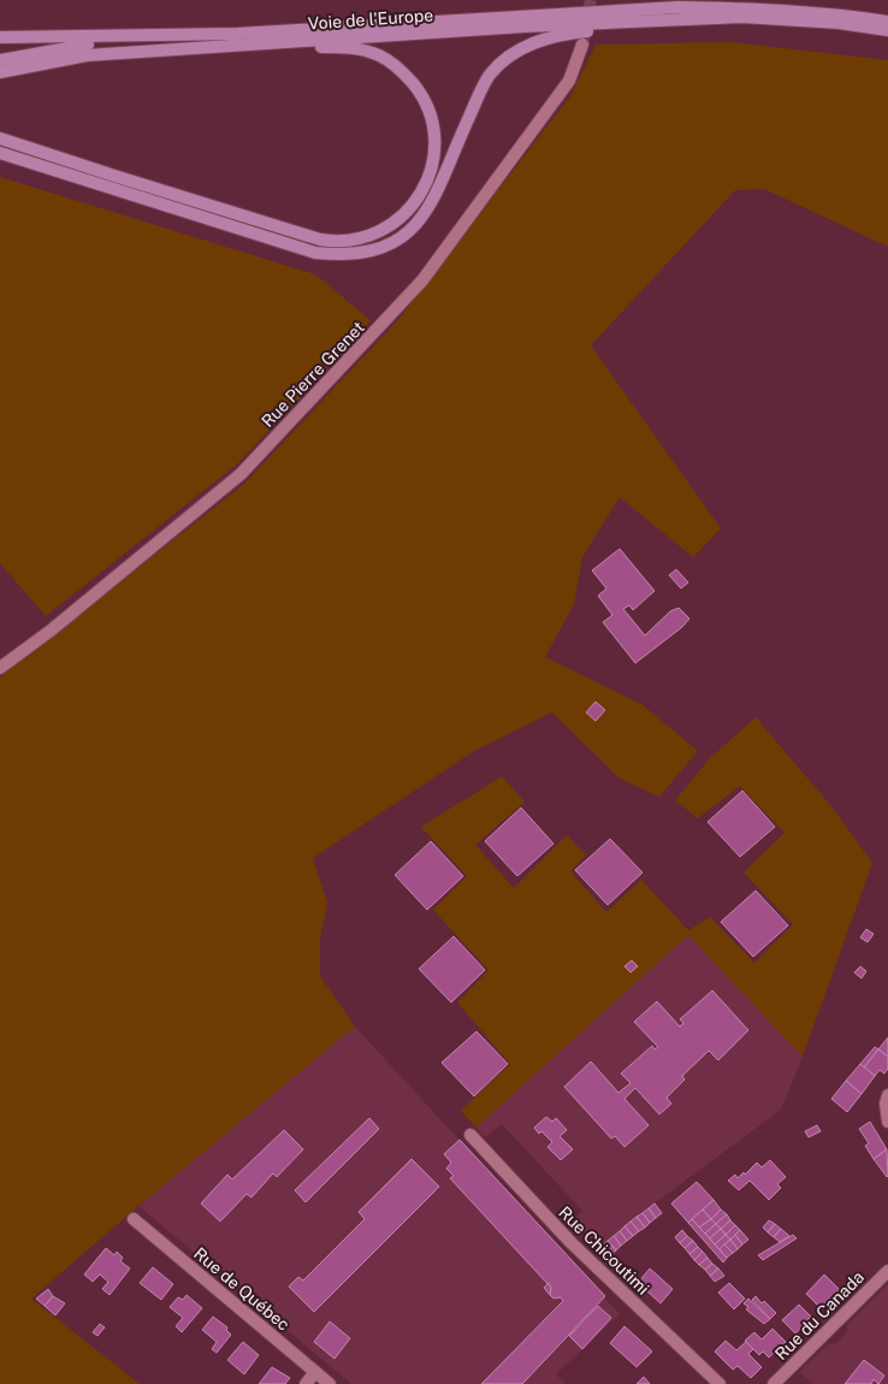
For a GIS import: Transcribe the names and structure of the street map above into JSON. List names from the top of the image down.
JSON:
{
  "streets": {
    "main road": ["Voie de l'Europe"],
    "street": [
      "Rue Pierre Grenet",
      "Rue Chicoutimi",
      "Rue de Québec",
      "Rue du Canada"
    ]
  }
}
